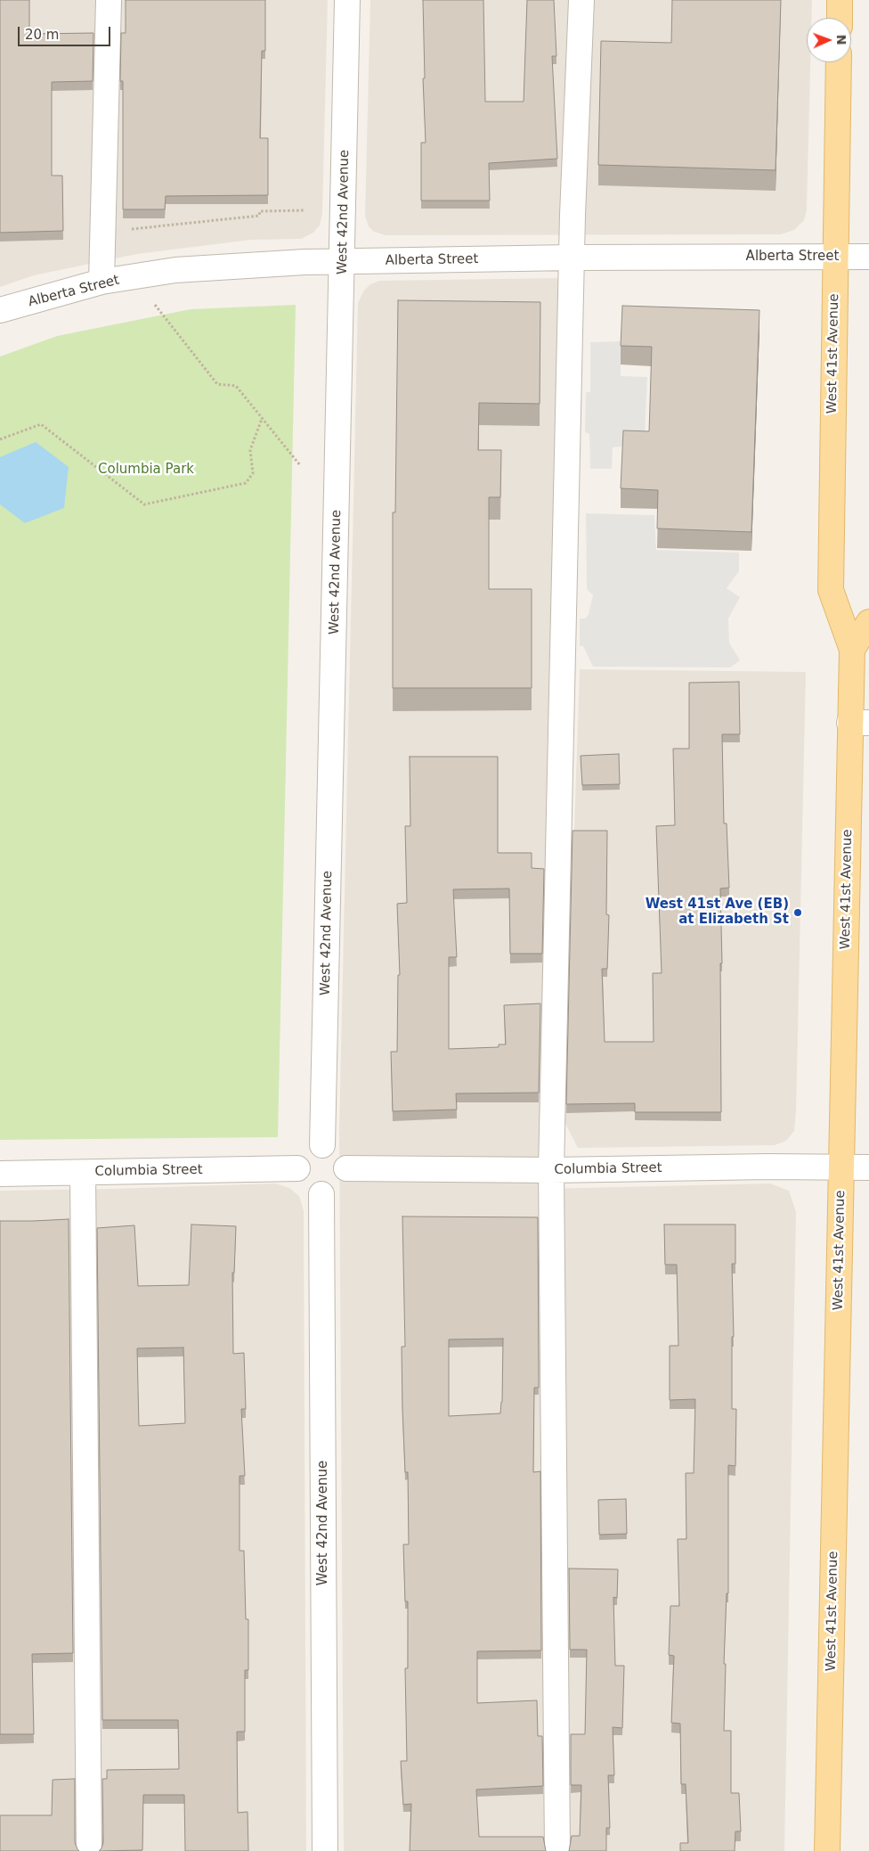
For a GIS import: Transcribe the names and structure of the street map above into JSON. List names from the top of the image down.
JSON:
{
  "streets": {
    "main road": ["West 41st Avenue"],
    "street": ["West 42nd Avenue", "Alberta Street", "Columbia Street"]
  },
  "crossings": [
    ["West 42nd Avenue", "Alberta Street"],
    ["West 42nd Avenue", "Columbia Street"],
    ["Alberta Street", "West 41st Avenue"],
    ["West 41st Avenue", "Columbia Street"]
  ],
  "parks": ["Columbia Park"],
  "places": ["West 41st Ave (EB) at Elizabeth St"],
  "scale_bar": "20 m",
  "north": "right"
}
